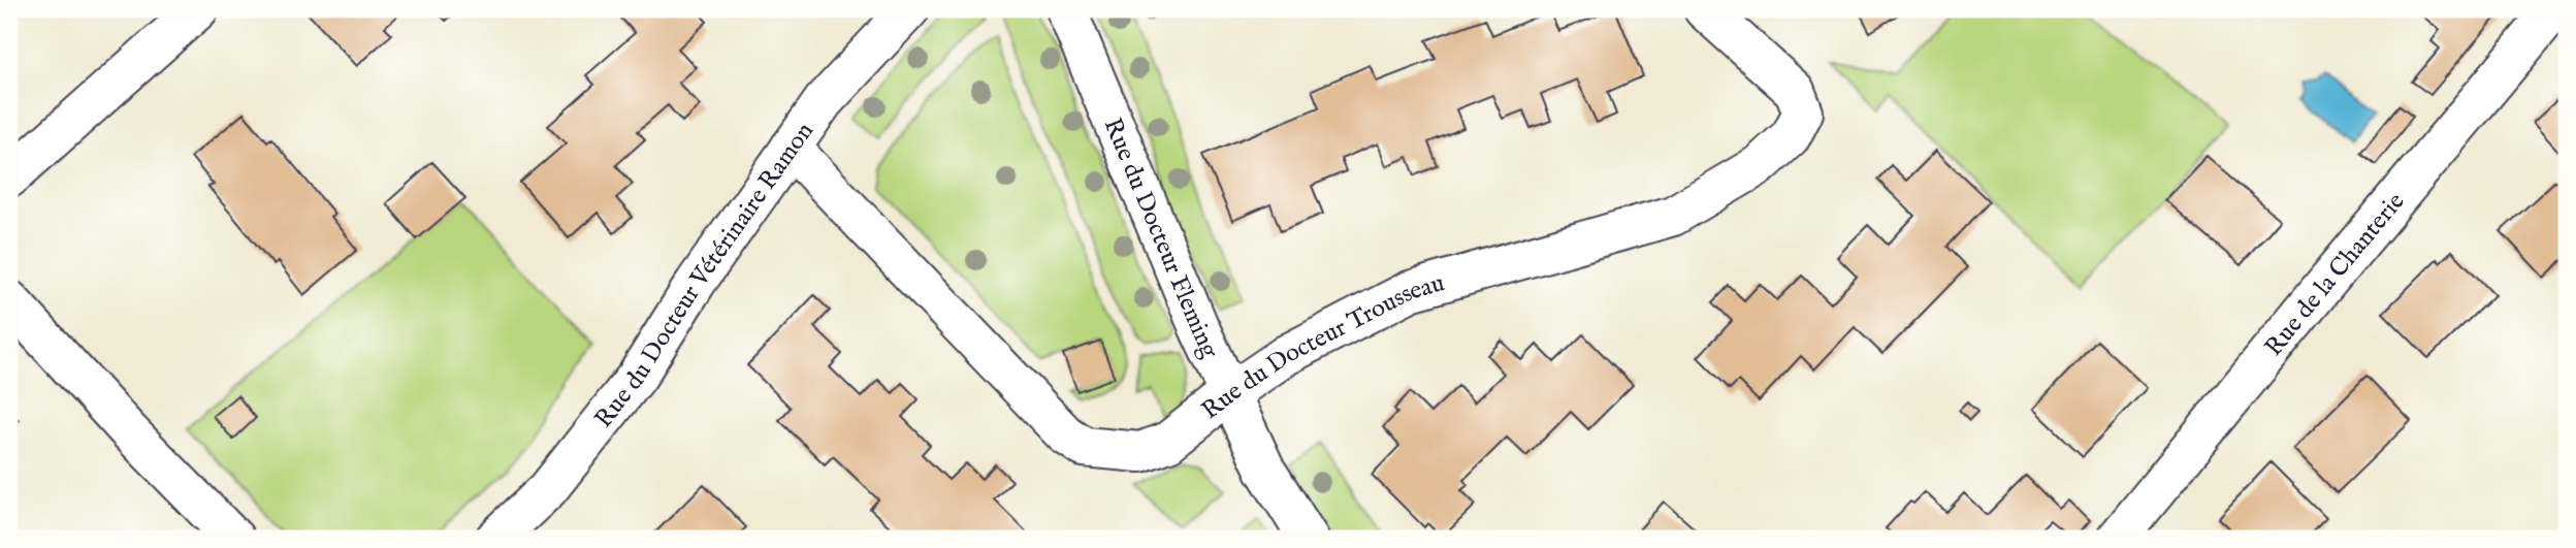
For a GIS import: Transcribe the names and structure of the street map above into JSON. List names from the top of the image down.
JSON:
{
  "streets": {
    "street": [
      "Rue du Docteur Fleming",
      "Rue de la Chanterie",
      "Rue du Docteur Vétérinaire Ramon",
      "Rue du Docteur Trousseau"
    ]
  },
  "crossings": [
    ["Rue du Docteur Fleming", "Rue du Docteur Trousseau"],
    ["Rue du Docteur Vétérinaire Ramon", "Rue du Docteur Trousseau"]
  ]
}
